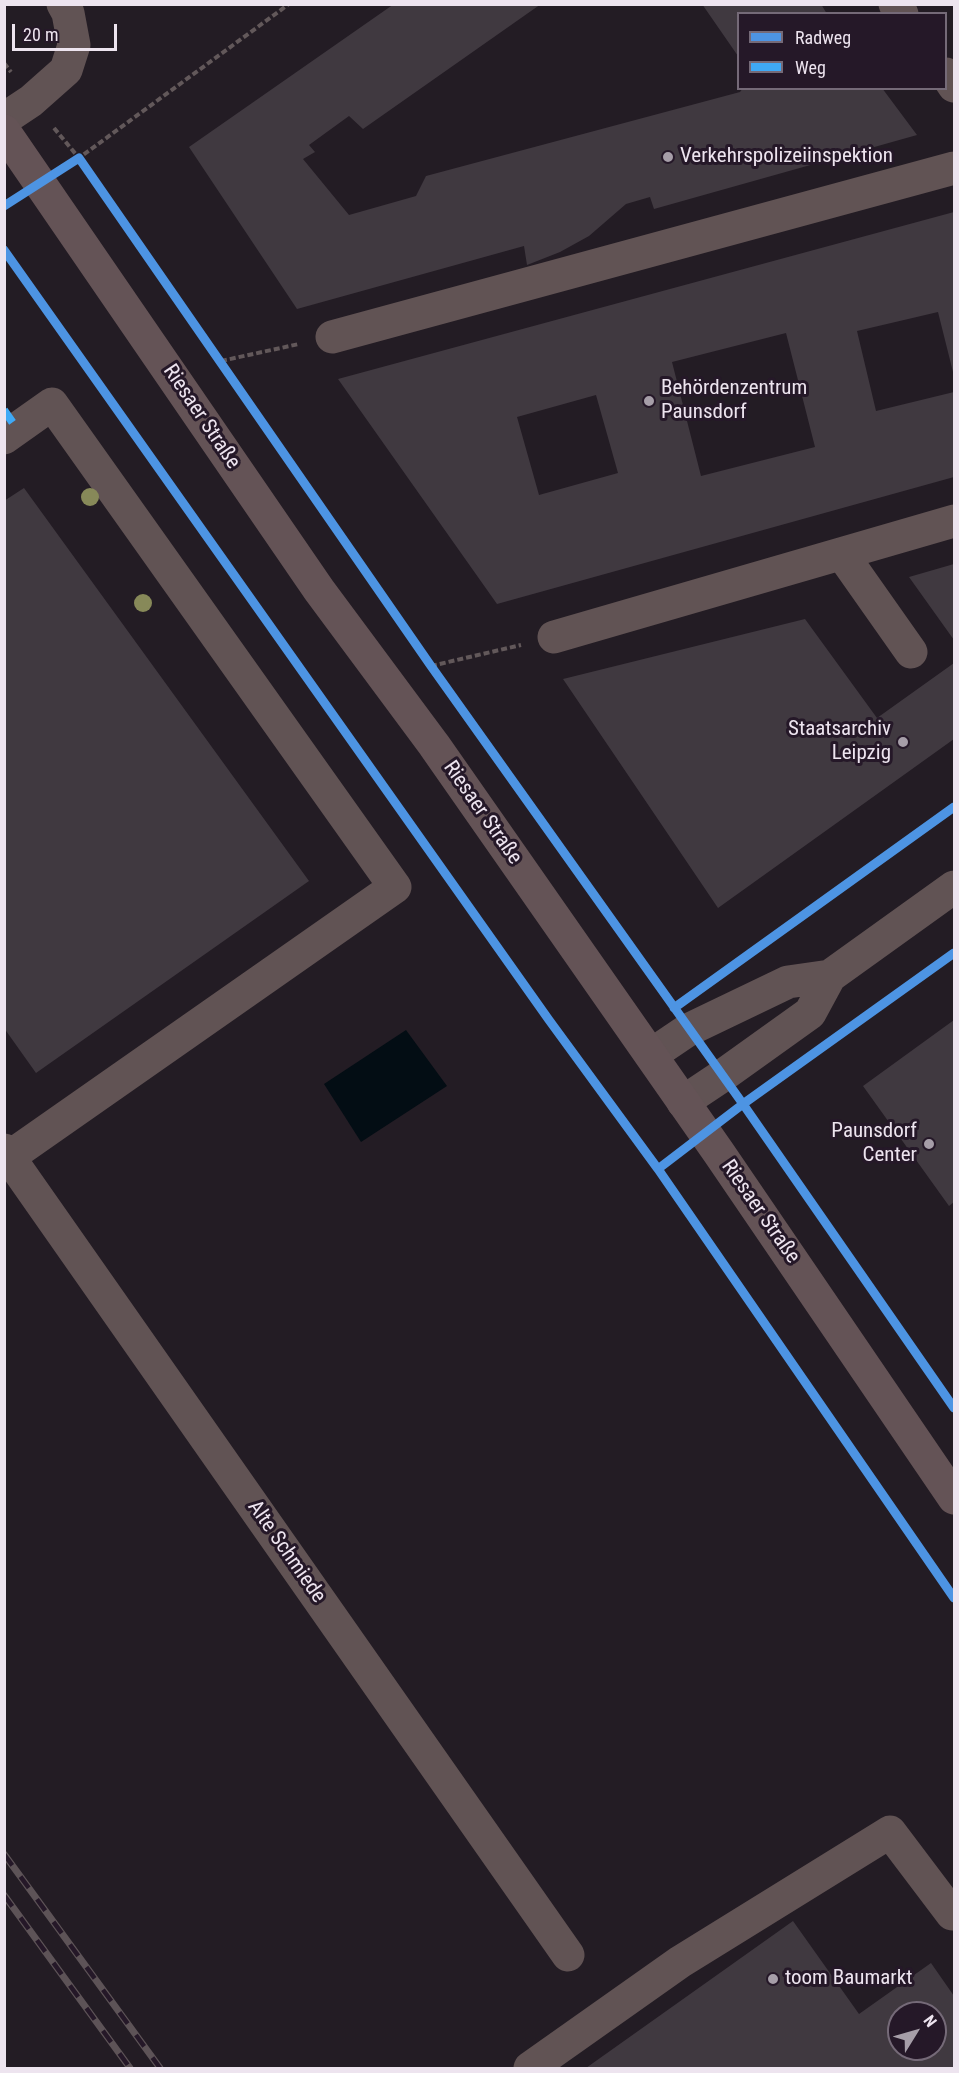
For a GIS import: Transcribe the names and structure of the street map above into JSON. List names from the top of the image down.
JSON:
{
  "streets": {
    "main road": ["Riesaer Straße"],
    "street": ["Alte Schmiede"]
  },
  "places": [
    "Verkehrspolizeiinspektion",
    "Behördenzentrum Paunsdorf",
    "Staatsarchiv Leipzig",
    "Paunsdorf Center",
    "toom Baumarkt"
  ],
  "legend": ["Radweg", "Weg"],
  "scale_bar": "20 m",
  "north": "top right"
}
